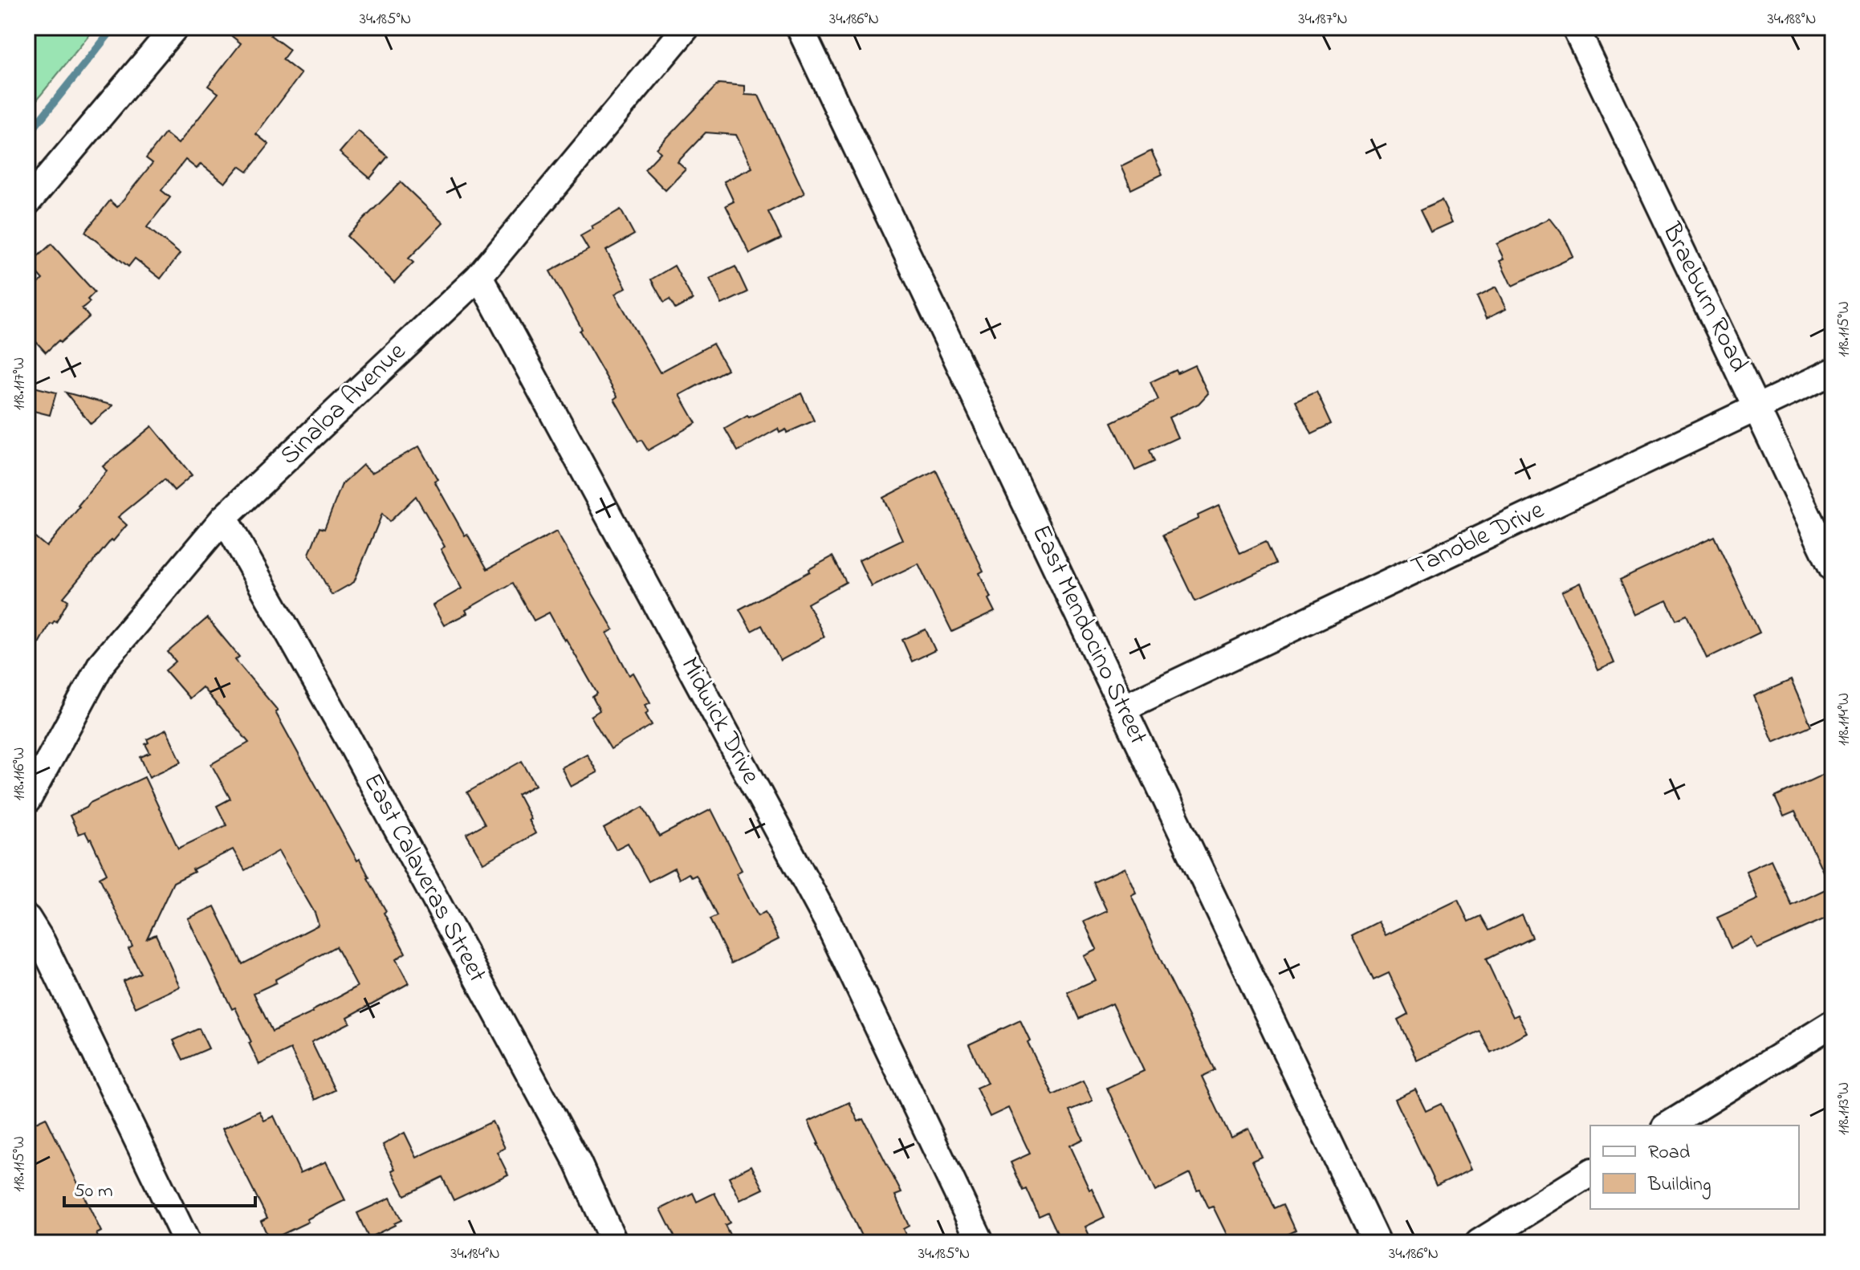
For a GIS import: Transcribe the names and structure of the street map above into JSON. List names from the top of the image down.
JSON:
{
  "streets": {
    "street": [
      "Braeburn Road",
      "Sinaloa Avenue",
      "Tanoble Drive",
      "East Mendocino Street",
      "Midwick Drive",
      "East Calaveras Street"
    ]
  },
  "crossings": [
    ["Braeburn Road", "Tanoble Drive"],
    ["Sinaloa Avenue", "Midwick Drive"],
    ["Sinaloa Avenue", "East Calaveras Street"],
    ["Tanoble Drive", "East Mendocino Street"]
  ],
  "legend": ["Road", "Building"],
  "scale_bar": "50 m",
  "coordinates": [
    "34.185°N",
    "34.186°N",
    "34.187°N",
    "34.188°N",
    "118.115°W",
    "118.117°W",
    "118.114°W",
    "118.116°W",
    "118.113°W",
    "34.184°N"
  ]
}
